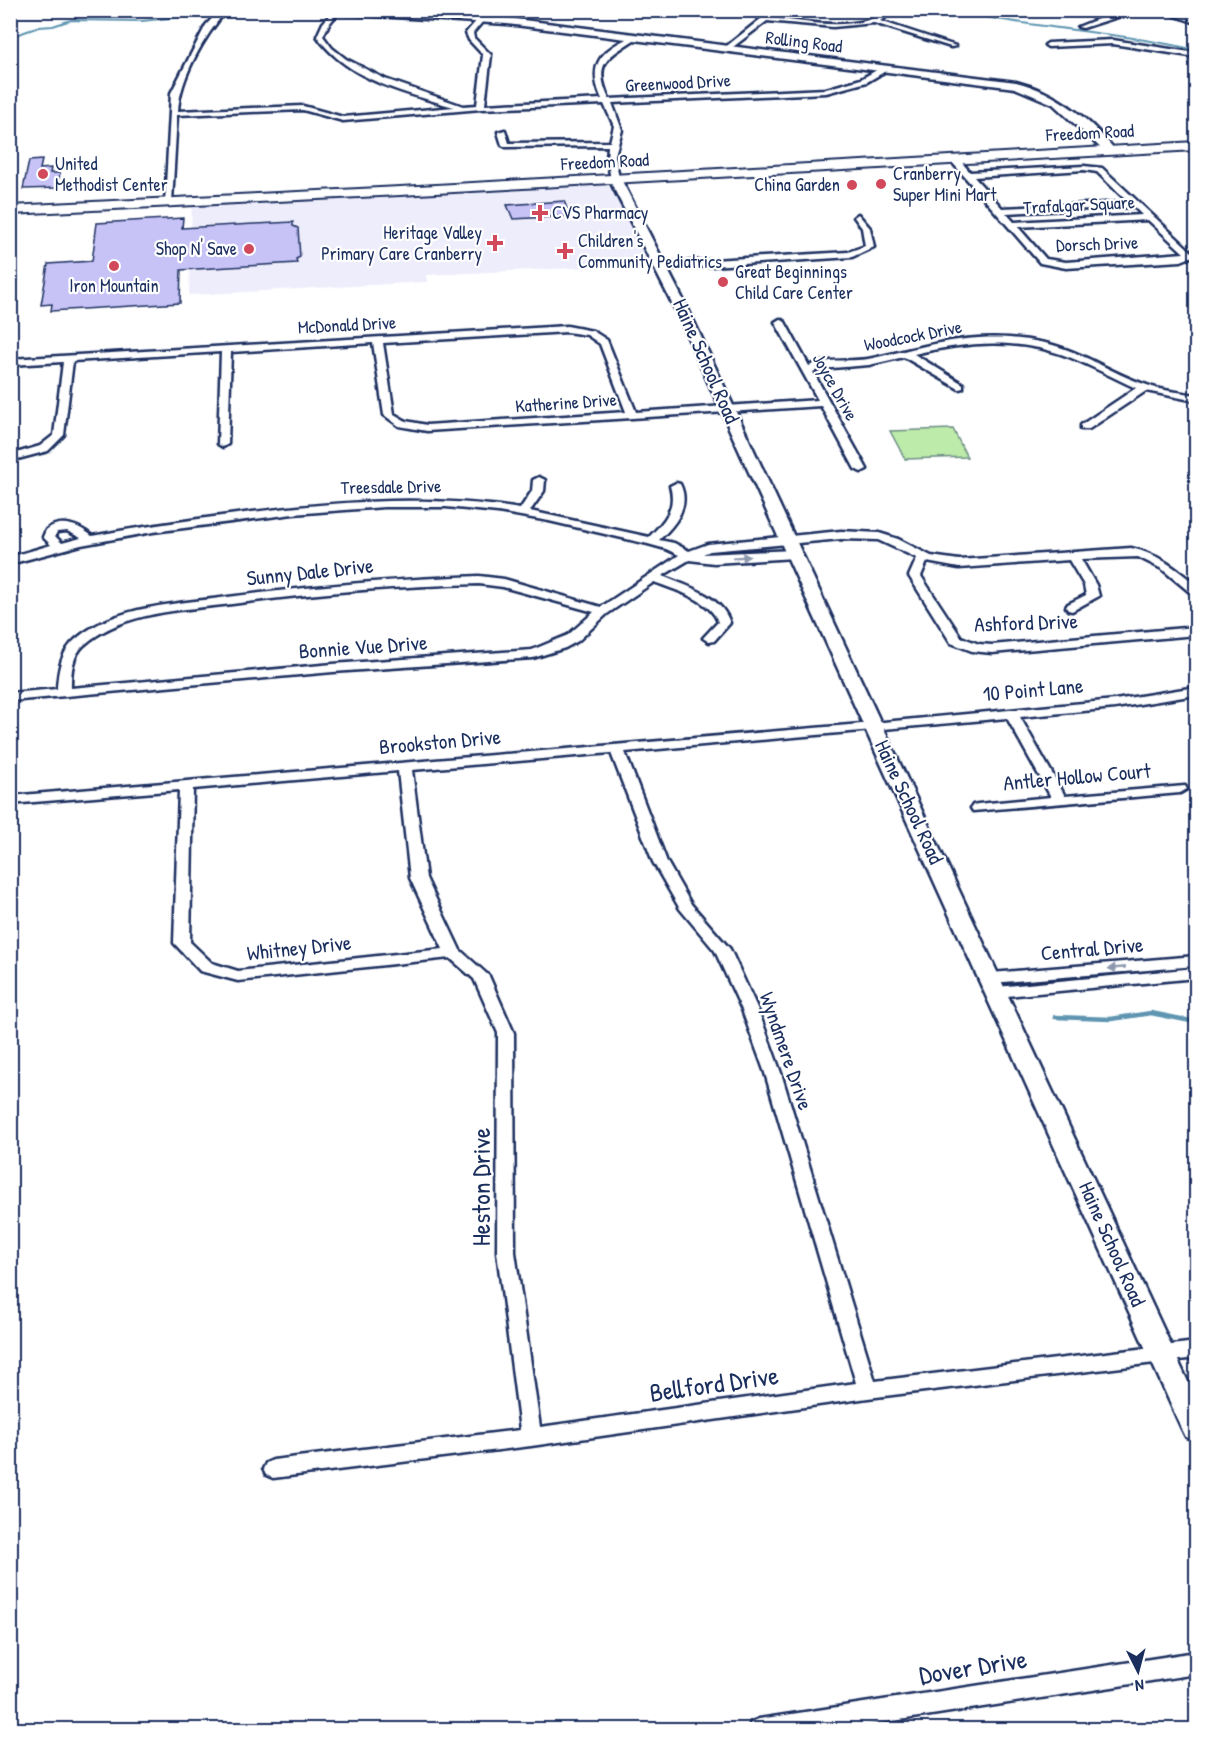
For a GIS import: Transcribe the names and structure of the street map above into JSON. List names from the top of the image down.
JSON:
{
  "streets": {
    "main road": ["Freedom Road"],
    "street": [
      "Rolling Road",
      "Greenwood Drive",
      "Trafalgar Square",
      "Dorsch Drive",
      "McDonald Drive",
      "Woodcock Drive",
      "Haine School Road",
      "Joyce Drive",
      "Katherine Drive",
      "Treesdale Drive",
      "Sunny Dale Drive",
      "Ashford Drive",
      "Bonnie Vue Drive",
      "10 Point Lane",
      "Brookston Drive",
      "Antler Hollow Court",
      "Whitney Drive",
      "Central Drive",
      "Wyndmere Drive",
      "Heston Drive",
      "Bellford Drive",
      "Dover Drive"
    ]
  },
  "crossings": [
    ["Rolling Road", "Greenwood Drive"],
    ["Rolling Road", "Freedom Road"],
    ["Freedom Road", "Dorsch Drive"],
    ["Freedom Road", "Haine School Road"],
    ["Trafalgar Square", "Dorsch Drive"],
    ["McDonald Drive", "Katherine Drive"],
    ["Woodcock Drive", "Joyce Drive"],
    ["Haine School Road", "Katherine Drive"],
    ["Haine School Road", "10 Point Lane"],
    ["Haine School Road", "Brookston Drive"],
    ["Haine School Road", "Central Drive"],
    ["Haine School Road", "Bellford Drive"],
    ["Joyce Drive", "Katherine Drive"],
    ["Treesdale Drive", "Bonnie Vue Drive"],
    ["Sunny Dale Drive", "Bonnie Vue Drive"],
    ["10 Point Lane", "Brookston Drive"],
    ["Brookston Drive", "Whitney Drive"],
    ["Brookston Drive", "Wyndmere Drive"],
    ["Whitney Drive", "Heston Drive"],
    ["Wyndmere Drive", "Bellford Drive"],
    ["Heston Drive", "Bellford Drive"]
  ],
  "places": {
    "other": [
      "United Methodist Center",
      "Cranberry Super Mini Mart",
      "China Garden",
      "Shop N' Save",
      "Iron Mountain",
      "Great Beginnings Child Care Center"
    ],
    "health": ["CVS Pharmacy", "Heritage Valley Primary Care Cranberry", "Children's Community Pediatrics"]
  },
  "north": "bottom"
}
